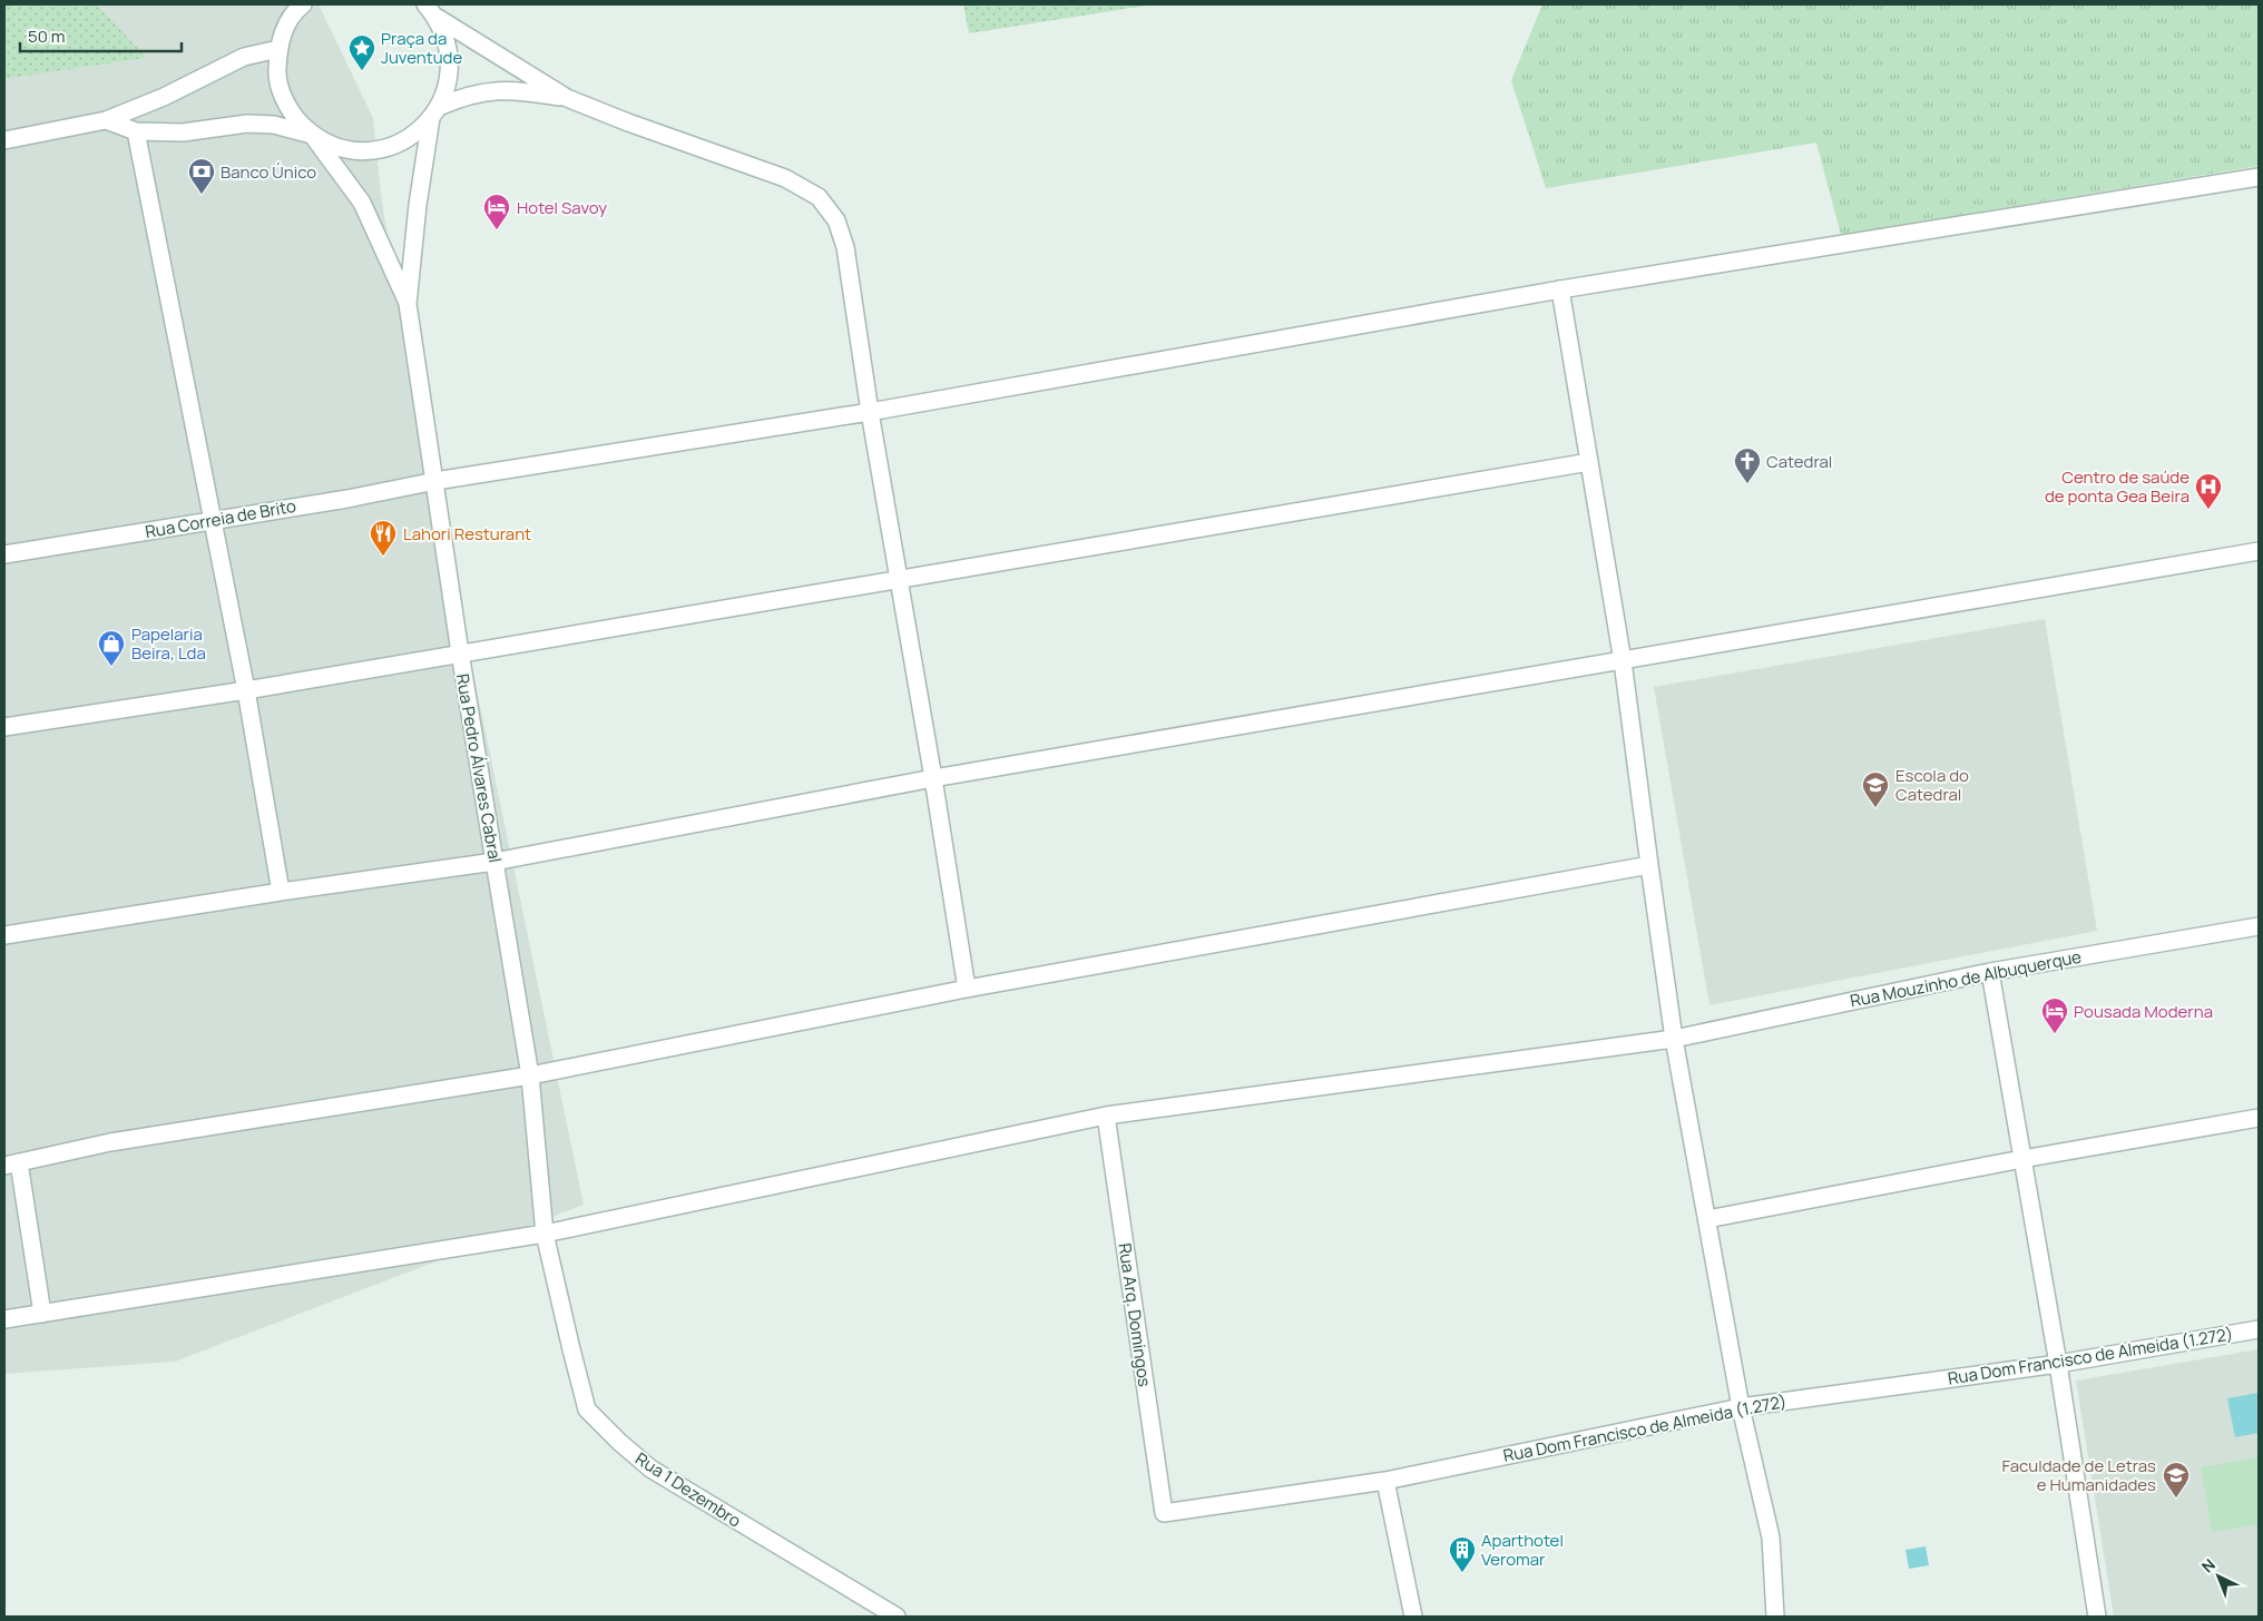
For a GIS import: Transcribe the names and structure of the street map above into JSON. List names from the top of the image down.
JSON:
{
  "streets": {
    "street": [
      "Rua Correia de Brito",
      "Rua Pedro Álvares Cabral",
      "Rua Mouzinho de Albuquerque",
      "Rua Arq. Domingos",
      "Rua Dom Francisco de Almeida (1.272)",
      "Rua 1 Dezembro"
    ]
  },
  "crossings": [
    ["Rua Correia de Brito", "Rua Pedro Álvares Cabral"],
    ["Rua Pedro Álvares Cabral", "Rua Mouzinho de Albuquerque"],
    ["Rua Pedro Álvares Cabral", "Rua 1 Dezembro"],
    ["Rua Mouzinho de Albuquerque", "Rua Arq. Domingos"],
    ["Rua Mouzinho de Albuquerque", "Rua 1 Dezembro"],
    ["Rua Arq. Domingos", "Rua Dom Francisco de Almeida (1.272)"]
  ],
  "places": {
    "place": ["Praça da Juventude"],
    "bank": ["Banco Único"],
    "hotel": ["Hotel Savoy", "Pousada Moderna"],
    "church": ["Catedral"],
    "hospital": ["Centro de saúde de ponta Gea Beira"],
    "restaurant": ["Lahori Resturant"],
    "shop": ["Papelaria Beira, Lda"],
    "school or university": ["Escola do Catedral", "Faculdade de Letras e Humanidades"],
    "building": ["Aparthotel Veromar"]
  },
  "scale_bar": "50 m",
  "north": "top left"
}
